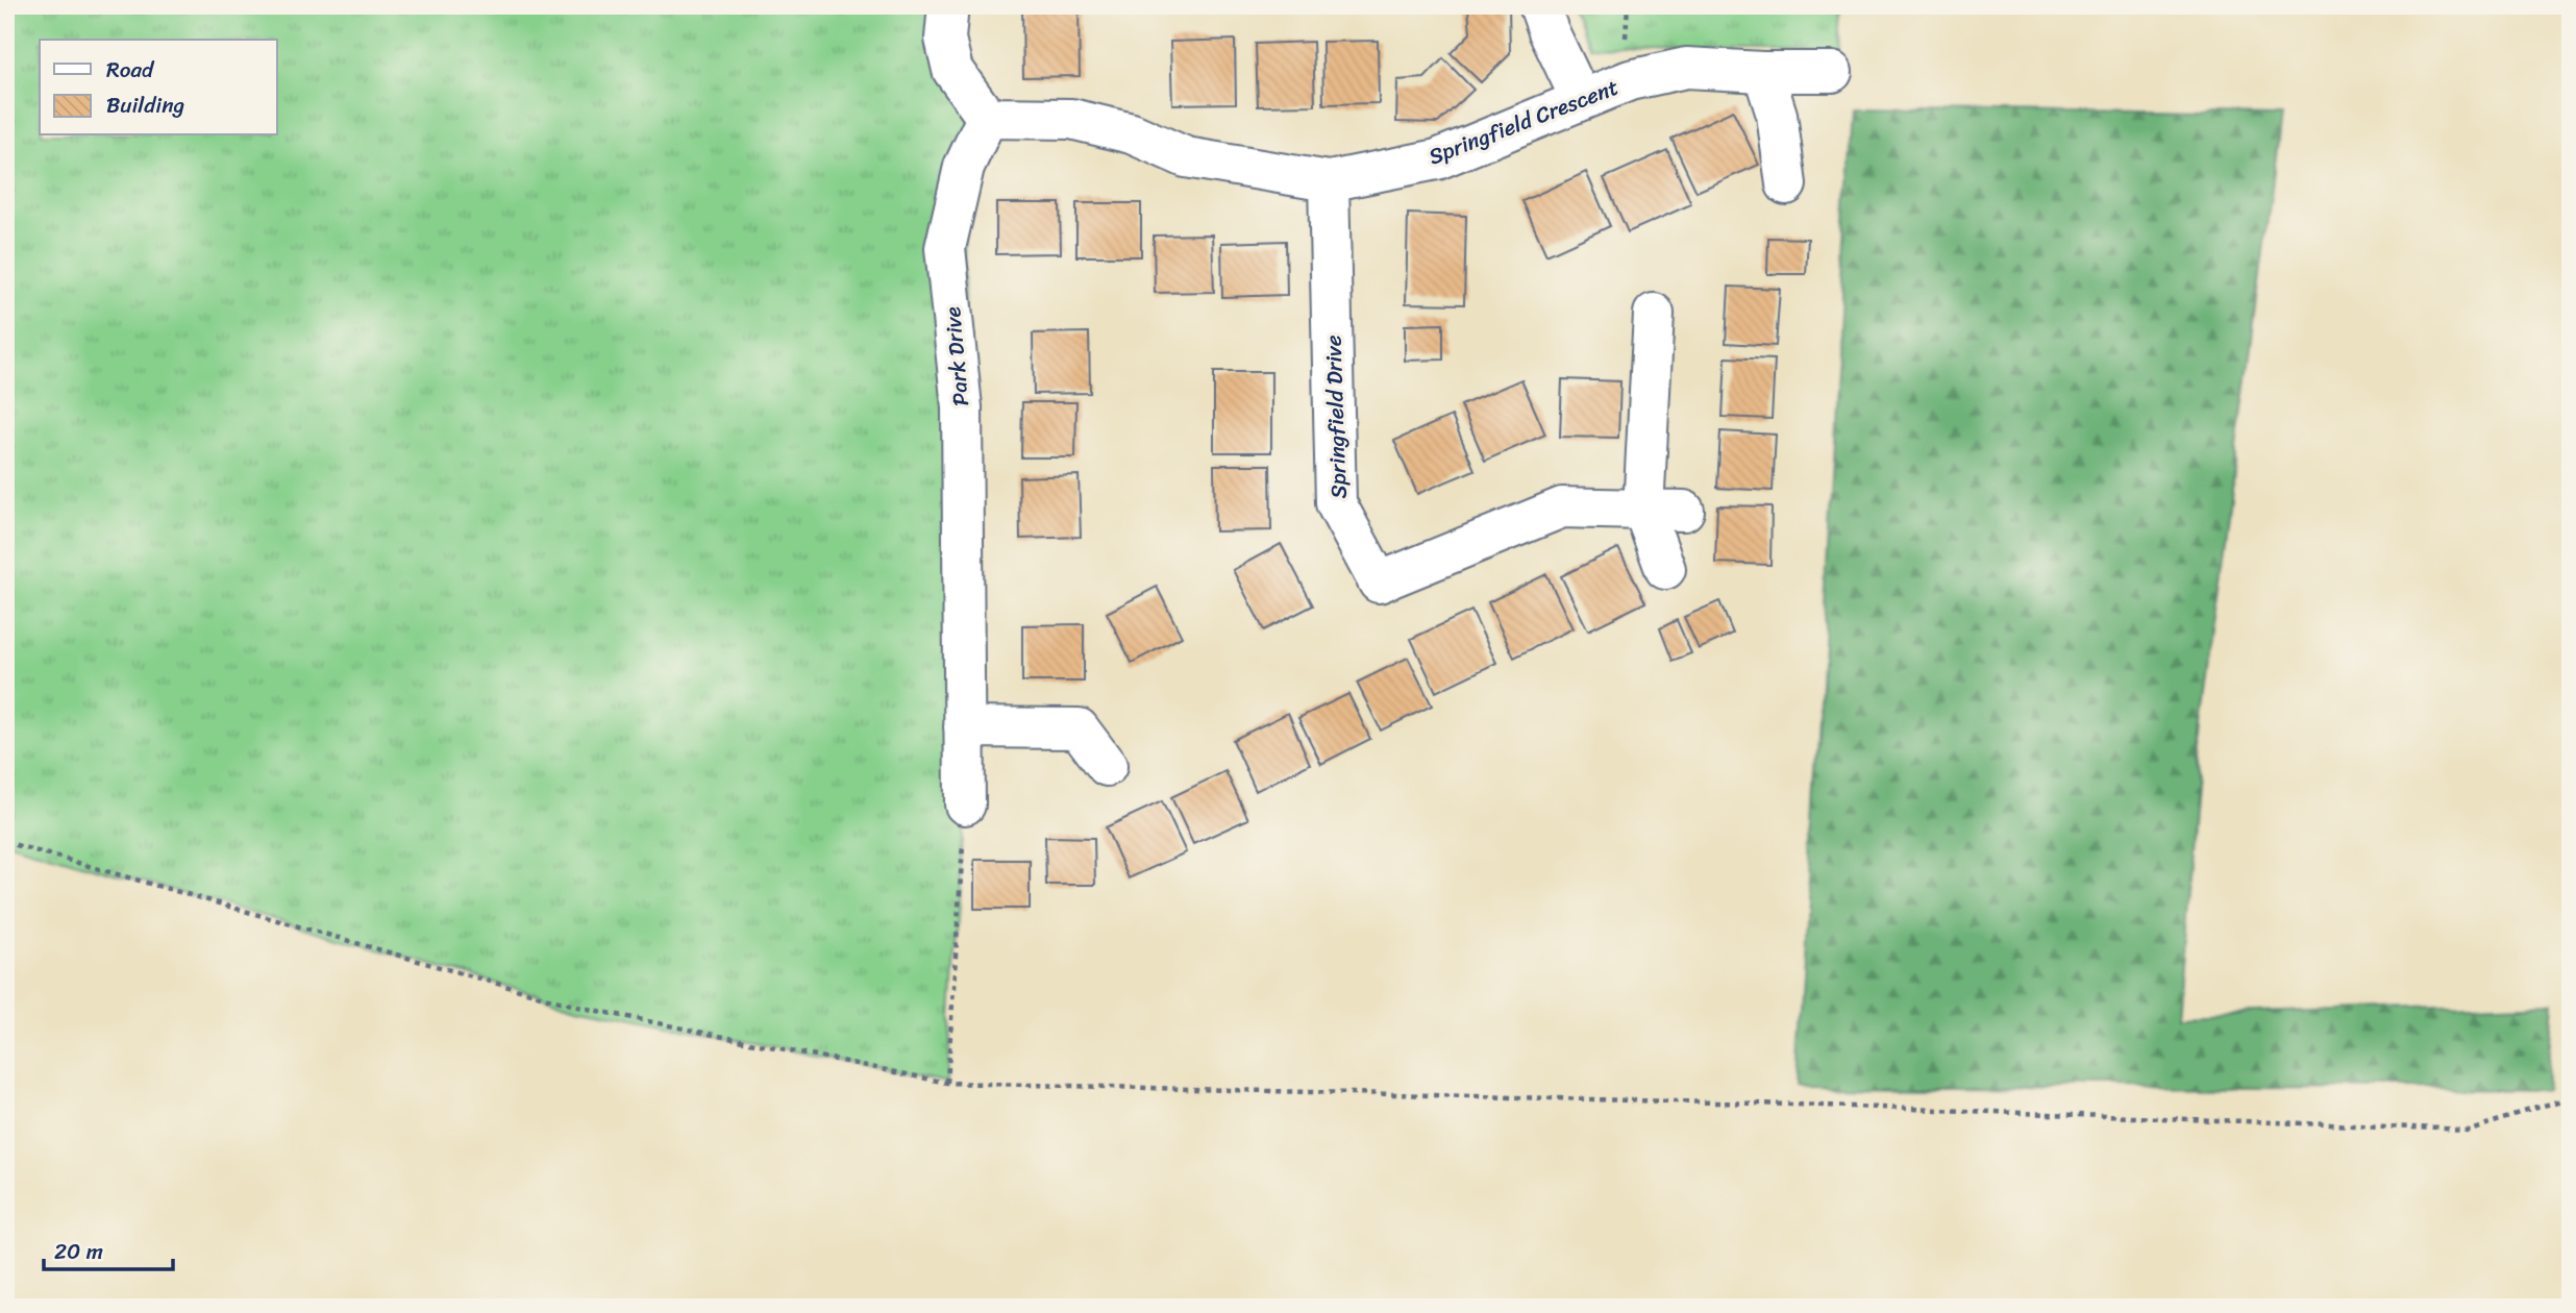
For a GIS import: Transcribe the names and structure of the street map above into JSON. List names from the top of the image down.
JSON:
{
  "streets": {
    "street": ["Springfield Crescent", "Park Drive", "Springfield Drive"]
  },
  "crossings": [
    ["Springfield Crescent", "Park Drive"],
    ["Springfield Crescent", "Springfield Drive"]
  ],
  "legend": ["Road", "Building"],
  "scale_bar": "20 m"
}
